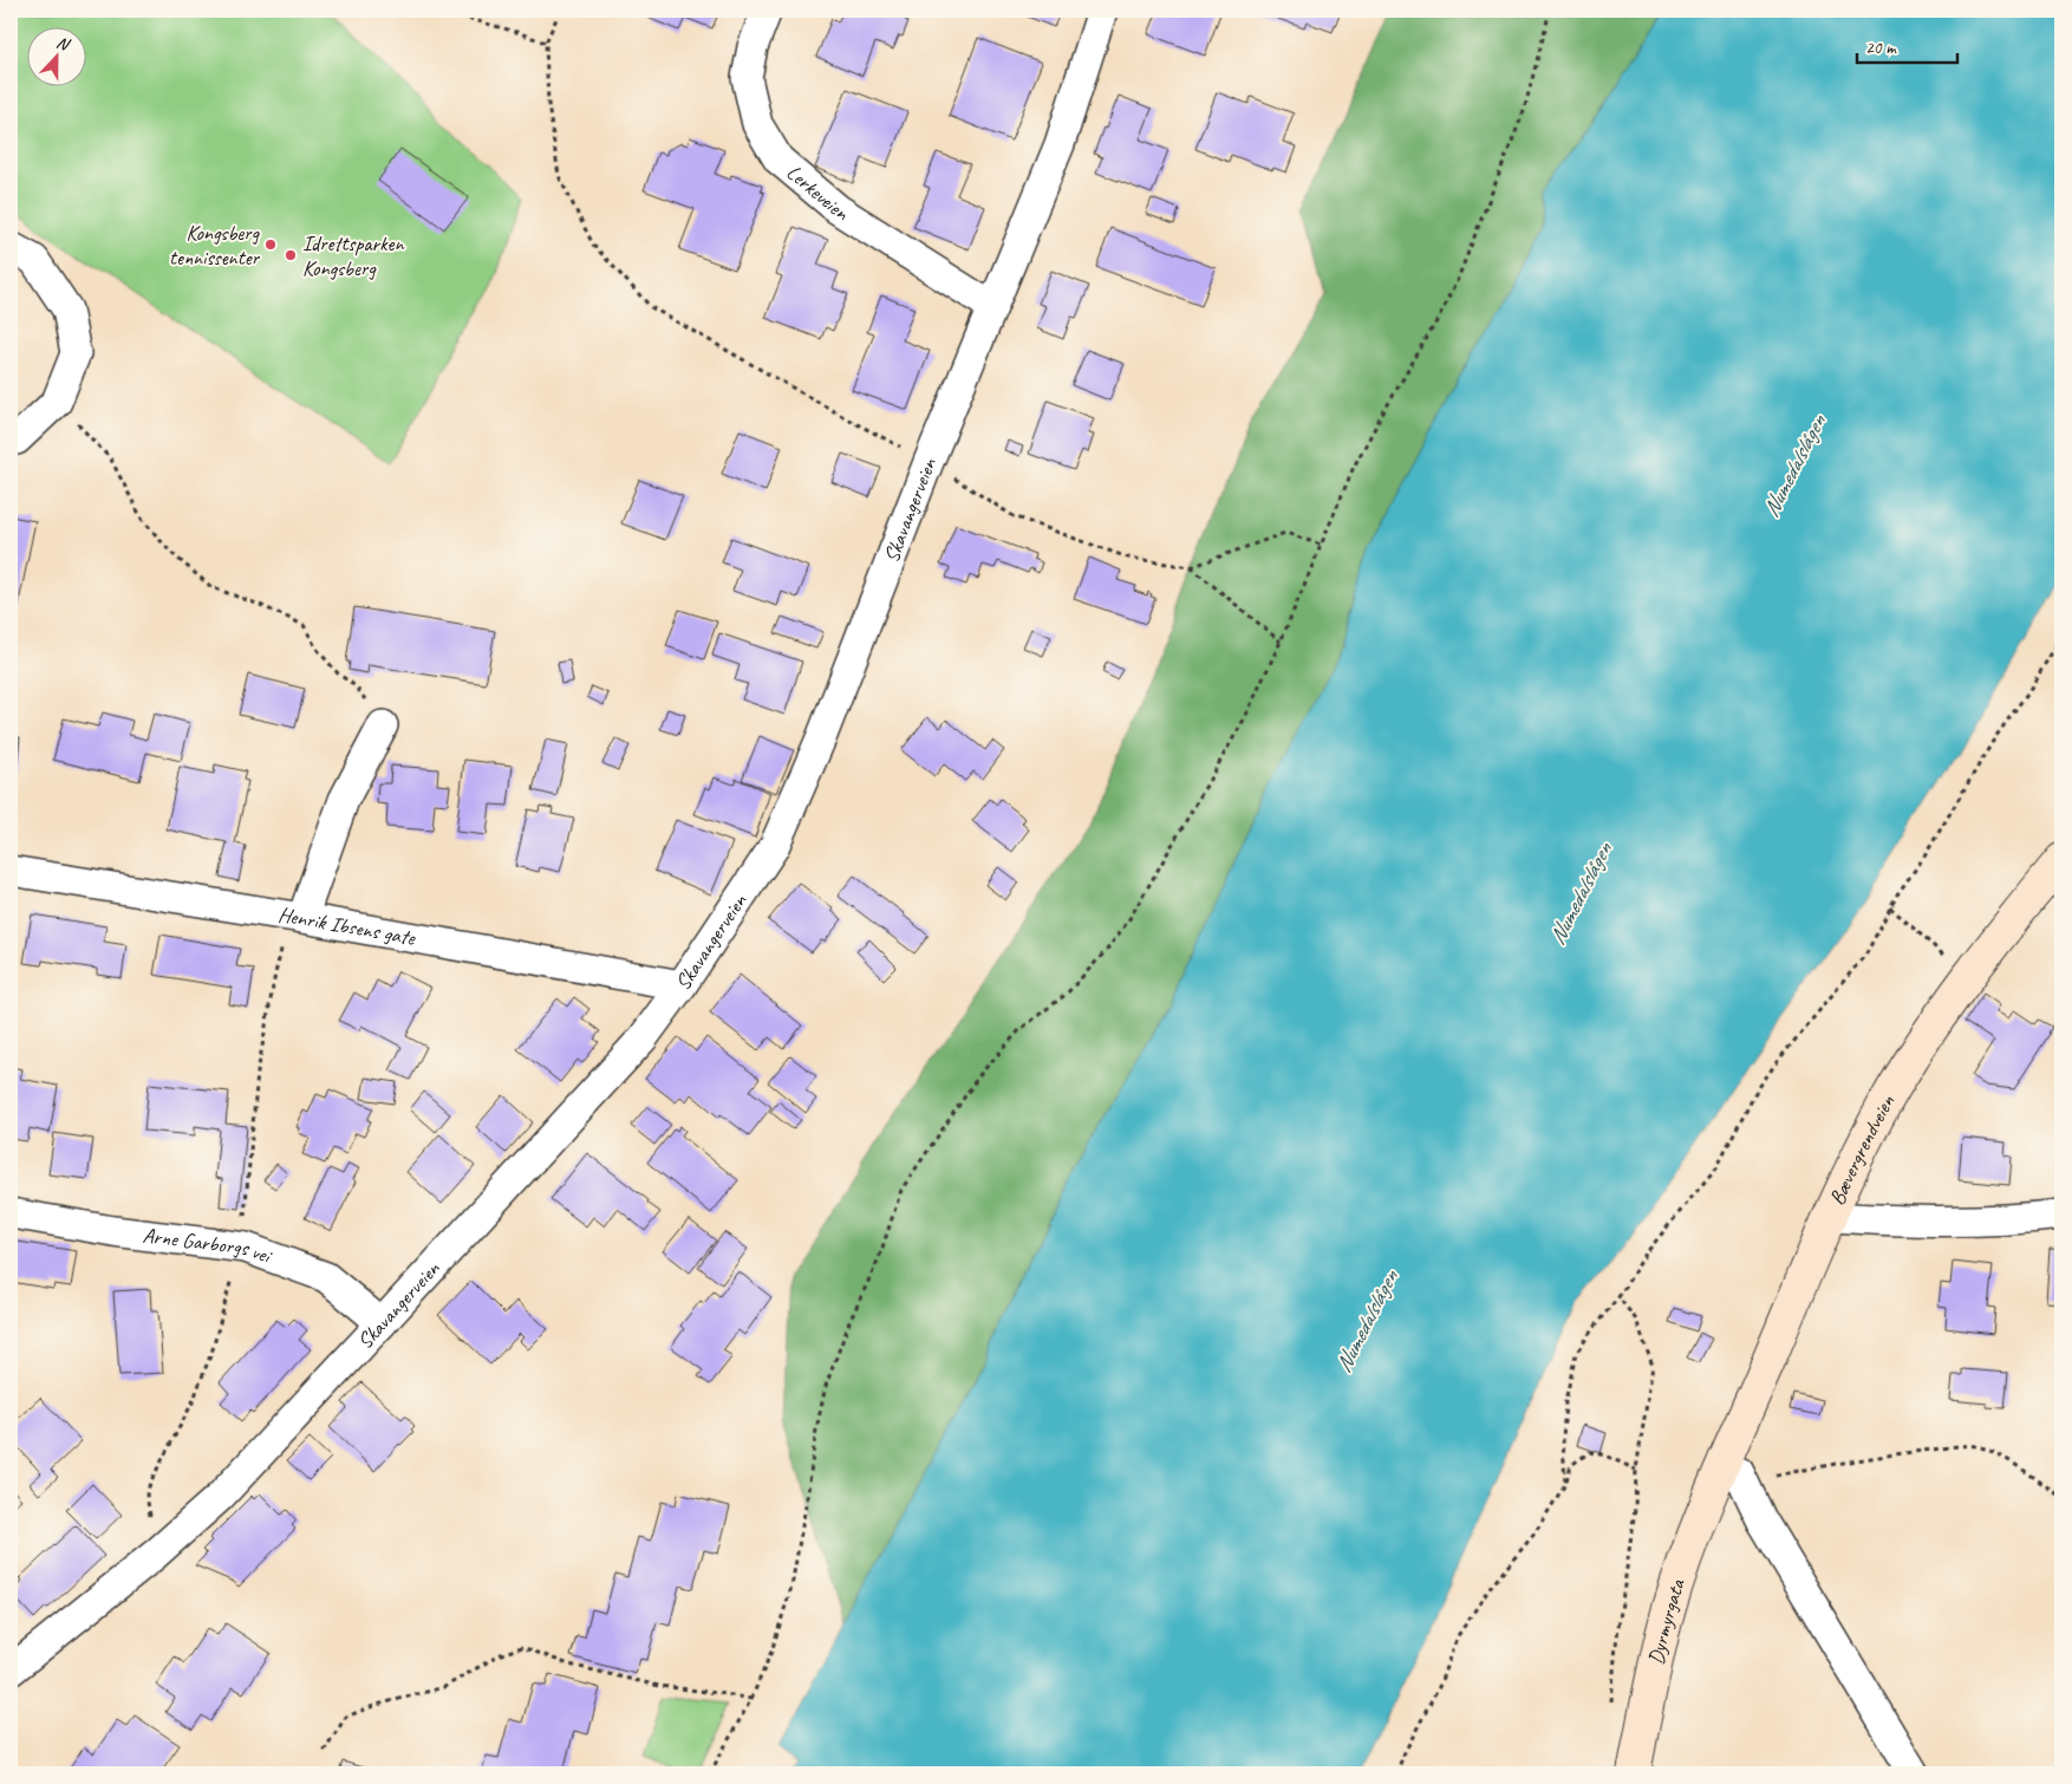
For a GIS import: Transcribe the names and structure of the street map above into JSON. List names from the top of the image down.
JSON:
{
  "streets": {
    "main road": ["Bævergrendveien", "Dyrmyrgata"],
    "street": [
      "Lerkeveien",
      "Skavangerveien",
      "Henrik Ibsens gate",
      "Arne Garborgs vei"
    ]
  },
  "crossings": [
    ["Lerkeveien", "Skavangerveien"],
    ["Skavangerveien", "Henrik Ibsens gate"],
    ["Skavangerveien", "Arne Garborgs vei"],
    ["Bævergrendveien", "Dyrmyrgata"]
  ],
  "water": ["Numedalslågen"],
  "places": ["Kongsberg tennissenter", "Idrettsparken Kongsberg"],
  "scale_bar": "20 m",
  "north": "top"
}
